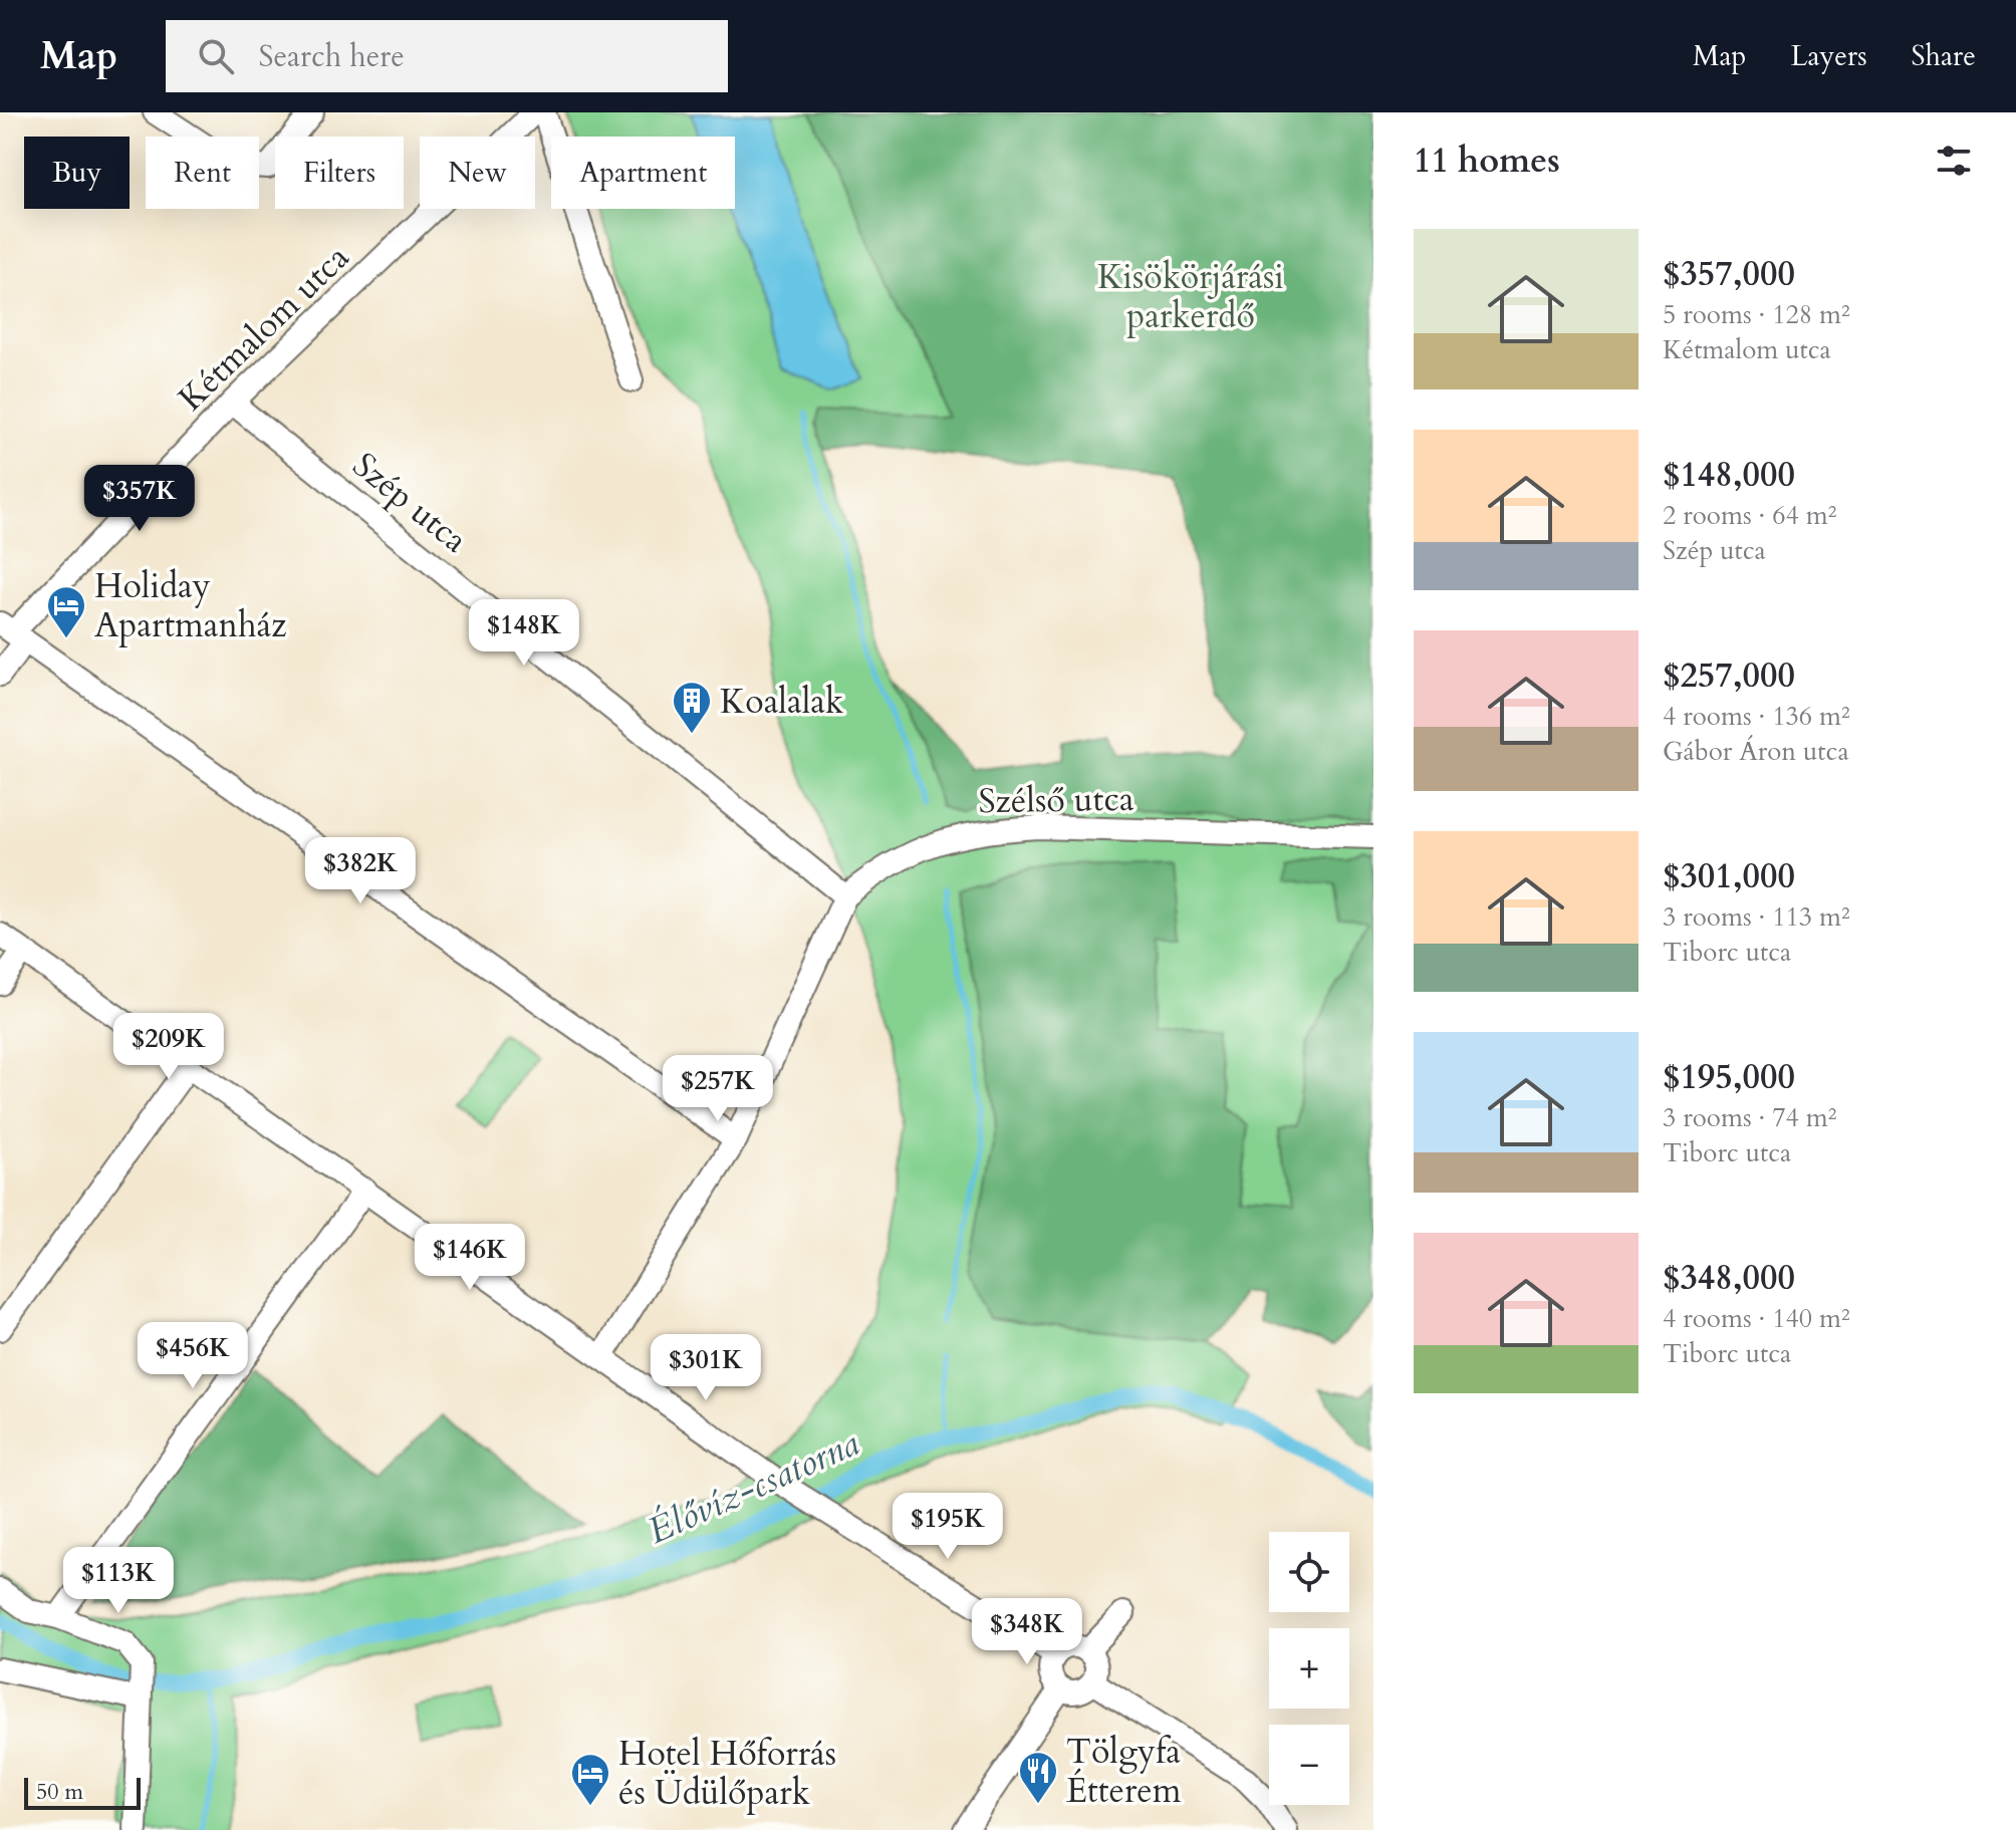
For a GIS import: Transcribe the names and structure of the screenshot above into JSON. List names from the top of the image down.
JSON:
{
  "streets": {
    "street": ["Kétmalom utca", "Szép utca", "Szélső utca"]
  },
  "crossings": [
    ["Kétmalom utca", "Szép utca"],
    ["Szép utca", "Szélső utca"]
  ],
  "water": ["Élővíz-csatorna"],
  "parks": ["Kisökörjárási parkerdő"],
  "places": {
    "hotel": ["Holiday Apartmanház", "Hotel Hőforrás és Üdülőpark"],
    "building": ["Koalalak"],
    "restaurant": ["Tölgyfa Étterem"]
  },
  "scale_bar": "50 m",
  "page": {
    "header": "Map",
    "search": "Search here",
    "nav": ["Map", "Layers", "Share"],
    "heading": "11 homes",
    "chip": [
      "Buy",
      "Rent",
      "Filters",
      "New",
      "Apartment"
    ],
    "list": [
      {
        "name": "$357,000",
        "note": "5 rooms · 128 m² · Kétmalom utca"
      },
      {
        "name": "$148,000",
        "note": "2 rooms · 64 m² · Szép utca"
      },
      {
        "name": "$257,000",
        "note": "4 rooms · 136 m² · Gábor Áron utca"
      },
      {
        "name": "$301,000",
        "note": "3 rooms · 113 m² · Tiborc utca"
      },
      {
        "name": "$195,000",
        "note": "3 rooms · 74 m² · Tiborc utca"
      },
      {
        "name": "$348,000",
        "note": "4 rooms · 140 m² · Tiborc utca"
      }
    ],
    "price": [
      "$357K",
      "$148K",
      "$382K",
      "$209K",
      "$257K",
      "$146K",
      "$456K",
      "$301K",
      "$195K",
      "$113K",
      "$348K"
    ],
    "map_buttons": ["+", "−"],
    "scale": "50 m"
  }
}
